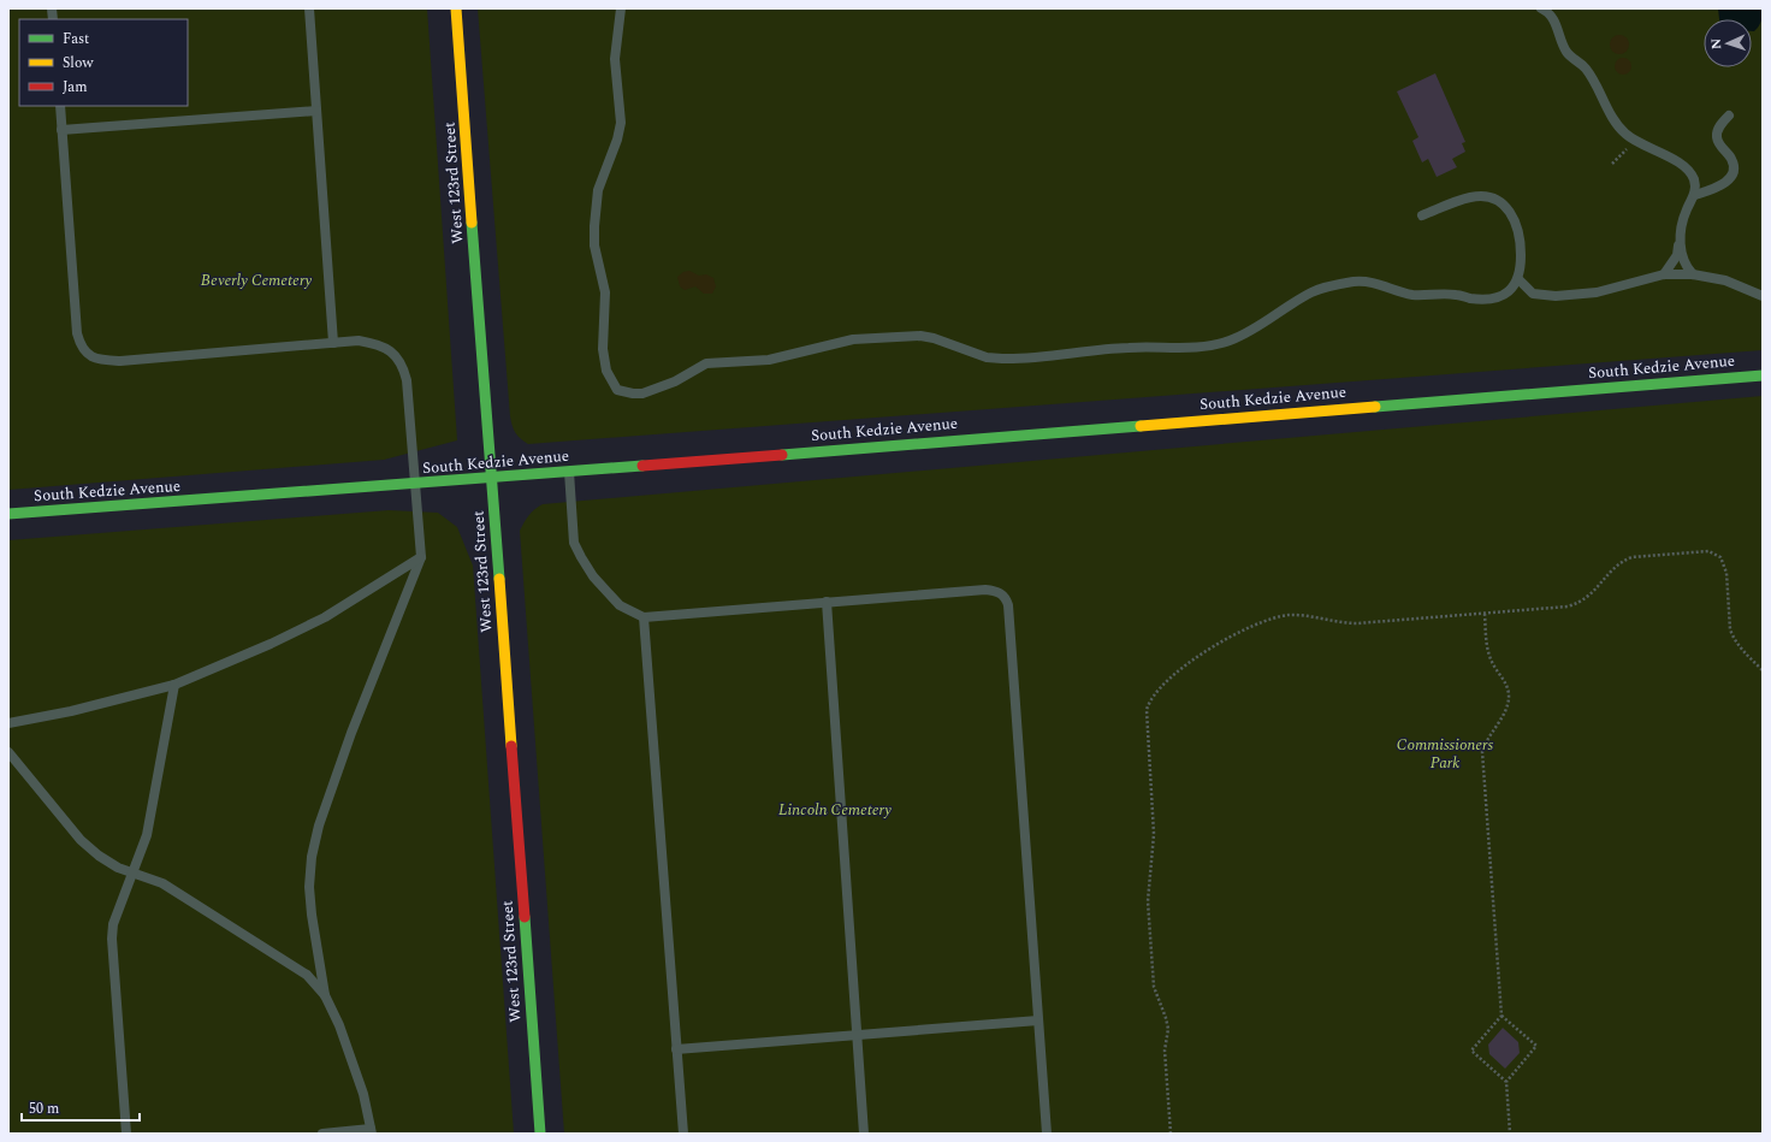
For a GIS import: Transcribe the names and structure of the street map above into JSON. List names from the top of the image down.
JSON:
{
  "streets": {
    "main road": ["West 123rd Street", "South Kedzie Avenue"]
  },
  "crossings": [
    ["West 123rd Street", "South Kedzie Avenue"]
  ],
  "parks": ["Beverly Cemetery", "Commissioners Park", "Lincoln Cemetery"],
  "legend": ["Fast", "Slow", "Jam"],
  "scale_bar": "50 m",
  "north": "left"
}
